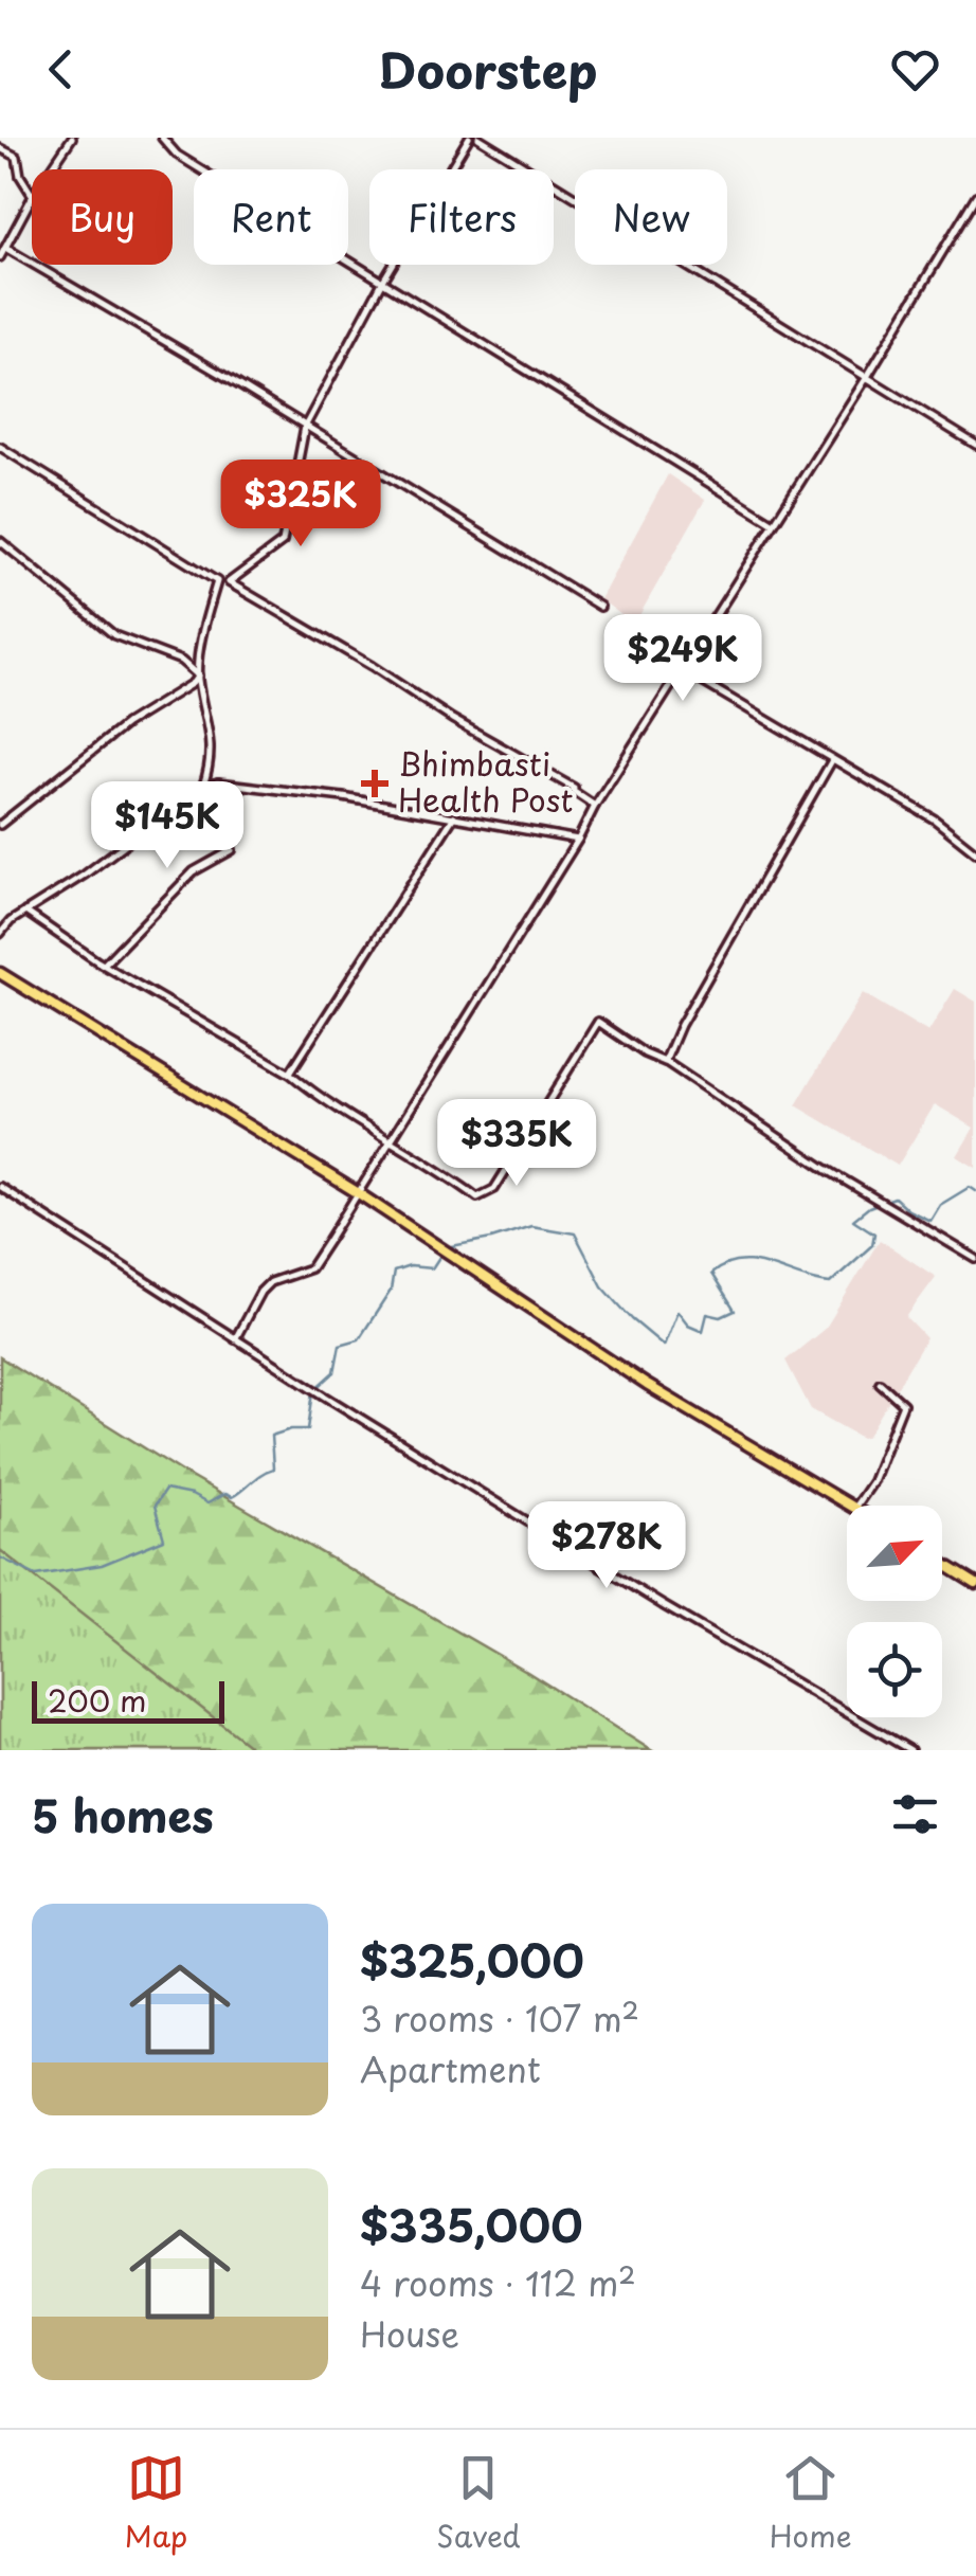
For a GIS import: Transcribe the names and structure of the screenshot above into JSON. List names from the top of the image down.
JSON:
{
  "places": {
    "health": ["Bhimbasti Health Post"]
  },
  "scale_bar": "200 m",
  "north": "top right",
  "page": {
    "header": "Doorstep",
    "chip": [
      "Buy",
      "Rent",
      "Filters",
      "New"
    ],
    "price": [
      "$325K",
      "$249K",
      "$145K",
      "$335K",
      "$278K"
    ],
    "scale": "200 m",
    "heading": "5 homes",
    "list": [
      {
        "name": "$325,000",
        "note": "3 rooms · 107 m² · Apartment"
      },
      {
        "name": "$335,000",
        "note": "4 rooms · 112 m² · House"
      }
    ],
    "tabs": ["Map", "Saved", "Home"]
  }
}
